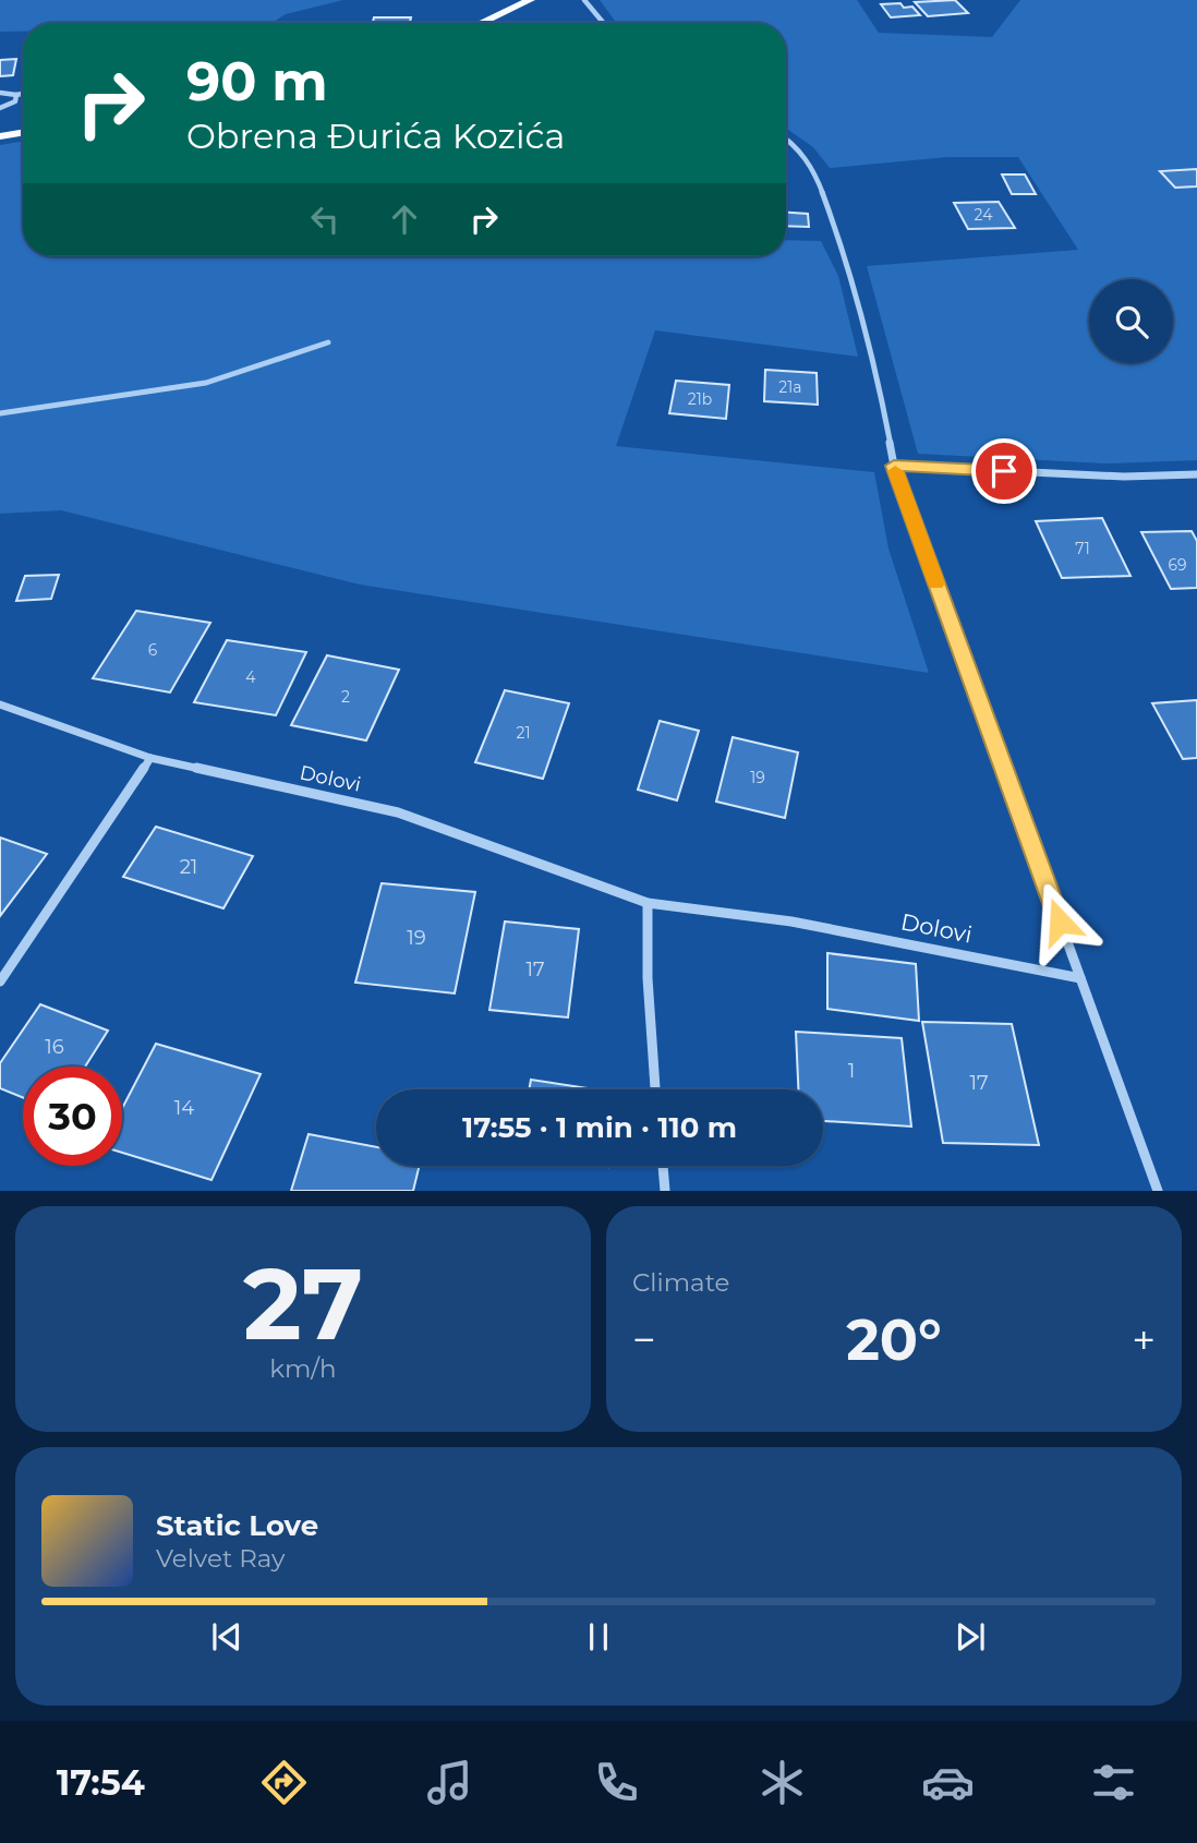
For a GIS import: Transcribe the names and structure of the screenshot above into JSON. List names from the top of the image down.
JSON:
{
  "streets": {
    "street": ["Dolovi"]
  },
  "house_numbers": [
    "24",
    "21a",
    "21b",
    "71",
    "69",
    "6",
    "4",
    "2",
    "21",
    "19",
    "21",
    "19",
    "17",
    "16",
    "1",
    "17",
    "14"
  ],
  "page": {
    "turn": ["90 m", "Obrena Đurića Kozića"],
    "limit": "30",
    "trip": "17:55 · 1 min · 110 m",
    "tile": [
      ["27", "km/h"],
      "Climate"
    ],
    "heat": ["−", "20°", "+"],
    "song": ["Static Love", "Velvet Ray"],
    "tabs": "17:54"
  }
}
